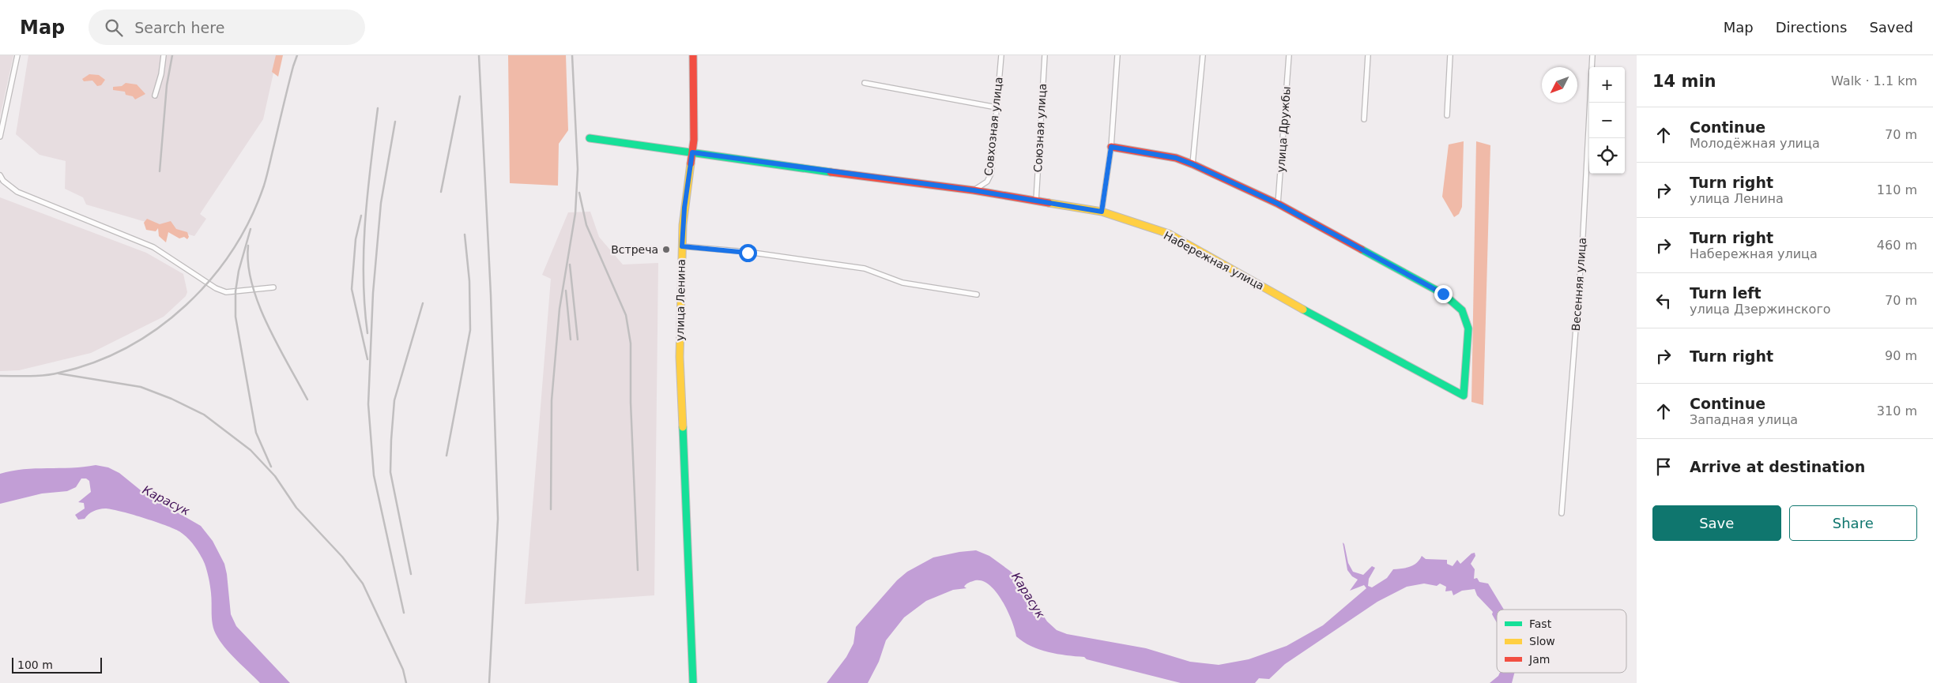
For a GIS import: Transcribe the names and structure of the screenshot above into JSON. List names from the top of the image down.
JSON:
{
  "streets": {
    "street": [
      "Совхозная улица",
      "Союзная улица",
      "улица Дружбы",
      "Набережная улица",
      "Весенняя улица",
      "улица Ленина"
    ]
  },
  "crossings": [
    ["Совхозная улица", "Набережная улица"],
    ["Союзная улица", "Набережная улица"],
    ["улица Дружбы", "Набережная улица"],
    ["Набережная улица", "улица Ленина"]
  ],
  "water": ["Карасук"],
  "places": ["Встреча"],
  "legend": ["Fast", "Slow", "Jam"],
  "scale_bar": "100 m",
  "north": "bottom left",
  "page": {
    "header": "Map",
    "search": "Search here",
    "nav": ["Map", "Directions", "Saved"],
    "heading": ["14 min", "Walk · 1.1 km"],
    "map_buttons": ["+", "−"],
    "list": [
      ["Continue", "Молодёжная улица", "70 m"],
      ["Turn right", "улица Ленина", "110 m"],
      ["Turn right", "Набережная улица", "460 m"],
      ["Turn left", "улица Дзержинского", "70 m"],
      ["Turn right", "90 m"],
      ["Continue", "Западная улица", "310 m"],
      "Arrive at destination"
    ],
    "buttons": ["Save", "Share"],
    "scale": "100 m"
  }
}
